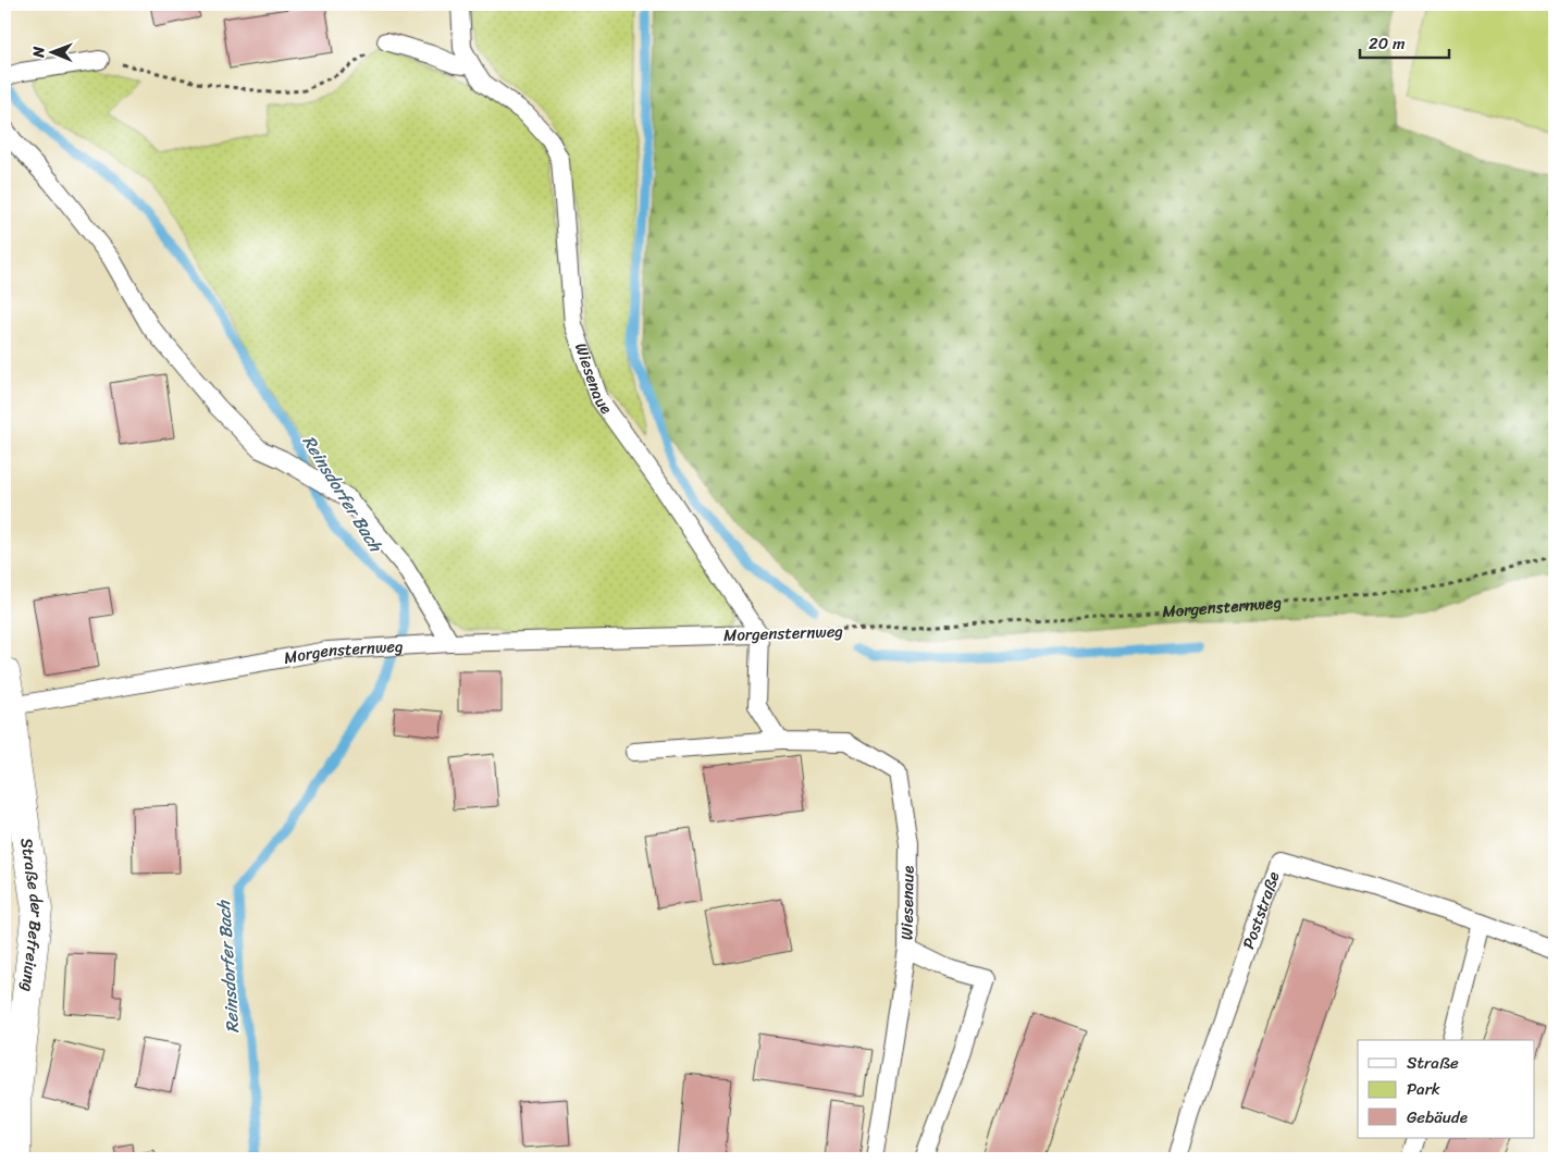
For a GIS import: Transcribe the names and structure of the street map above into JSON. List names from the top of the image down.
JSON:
{
  "streets": {
    "street": ["Straße der Befreiung"],
    "lane": ["Wiesenaue", "Morgensternweg", "Poststraße"]
  },
  "crossings": [
    ["Wiesenaue", "Morgensternweg"],
    ["Morgensternweg", "Straße der Befreiung"]
  ],
  "water": ["Reinsdorfer Bach"],
  "legend": ["Straße", "Park", "Gebäude"],
  "scale_bar": "20 m",
  "north": "left"
}
